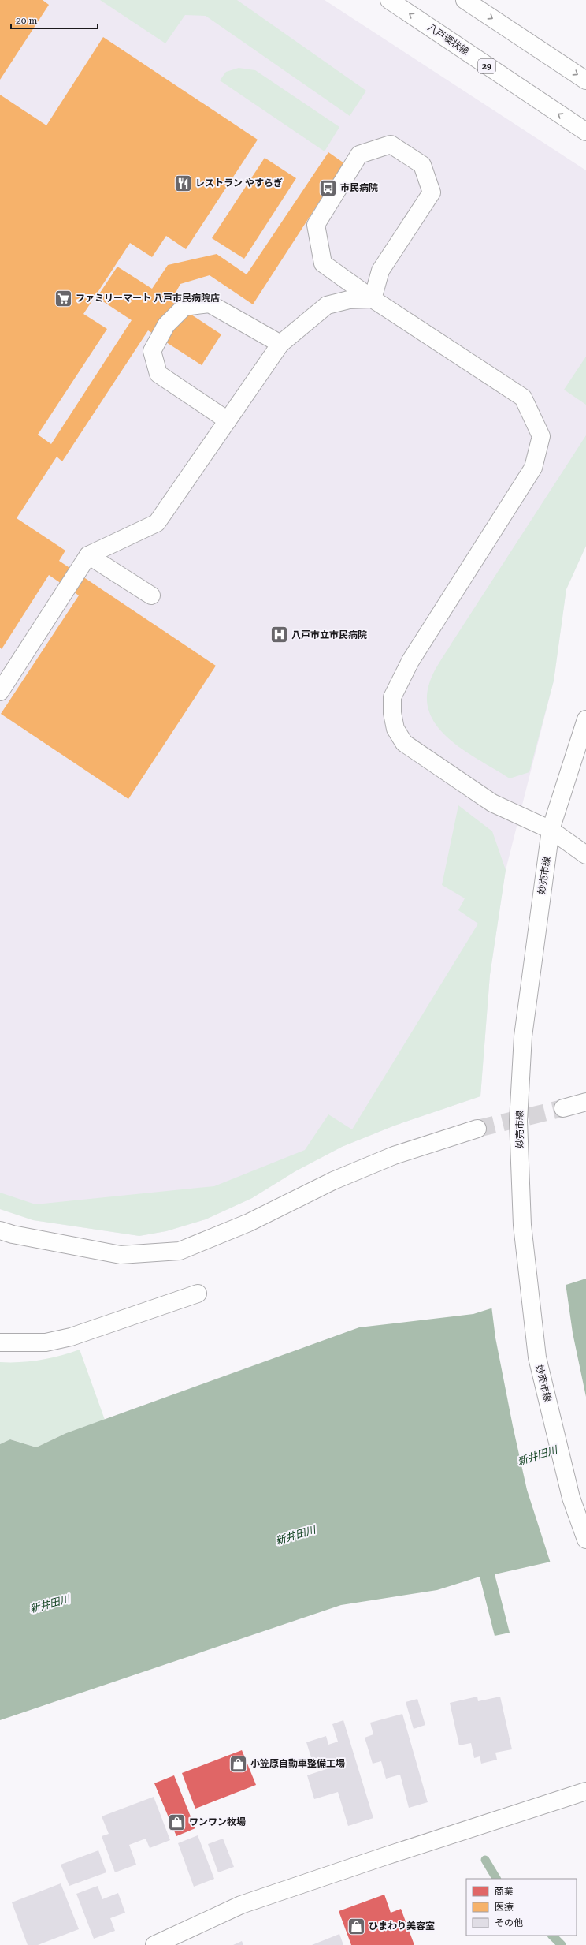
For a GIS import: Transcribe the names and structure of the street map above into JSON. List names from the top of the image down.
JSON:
{
  "streets": {
    "street": ["八戸環状線", "29", "妙売市線"]
  },
  "water": ["新井田川"],
  "places": {
    "restaurant": ["レストラン やすらぎ"],
    "bus stop": ["市民病院"],
    "supermarket": ["ファミリーマート 八戸市民病院店"],
    "hospital": ["八戸市立市民病院"],
    "shop": ["小笠原自動車整備工場", "ワンワン牧場", "ひまわり美容室"]
  },
  "legend": ["商業", "医療", "その他"],
  "scale_bar": "20 m"
}
